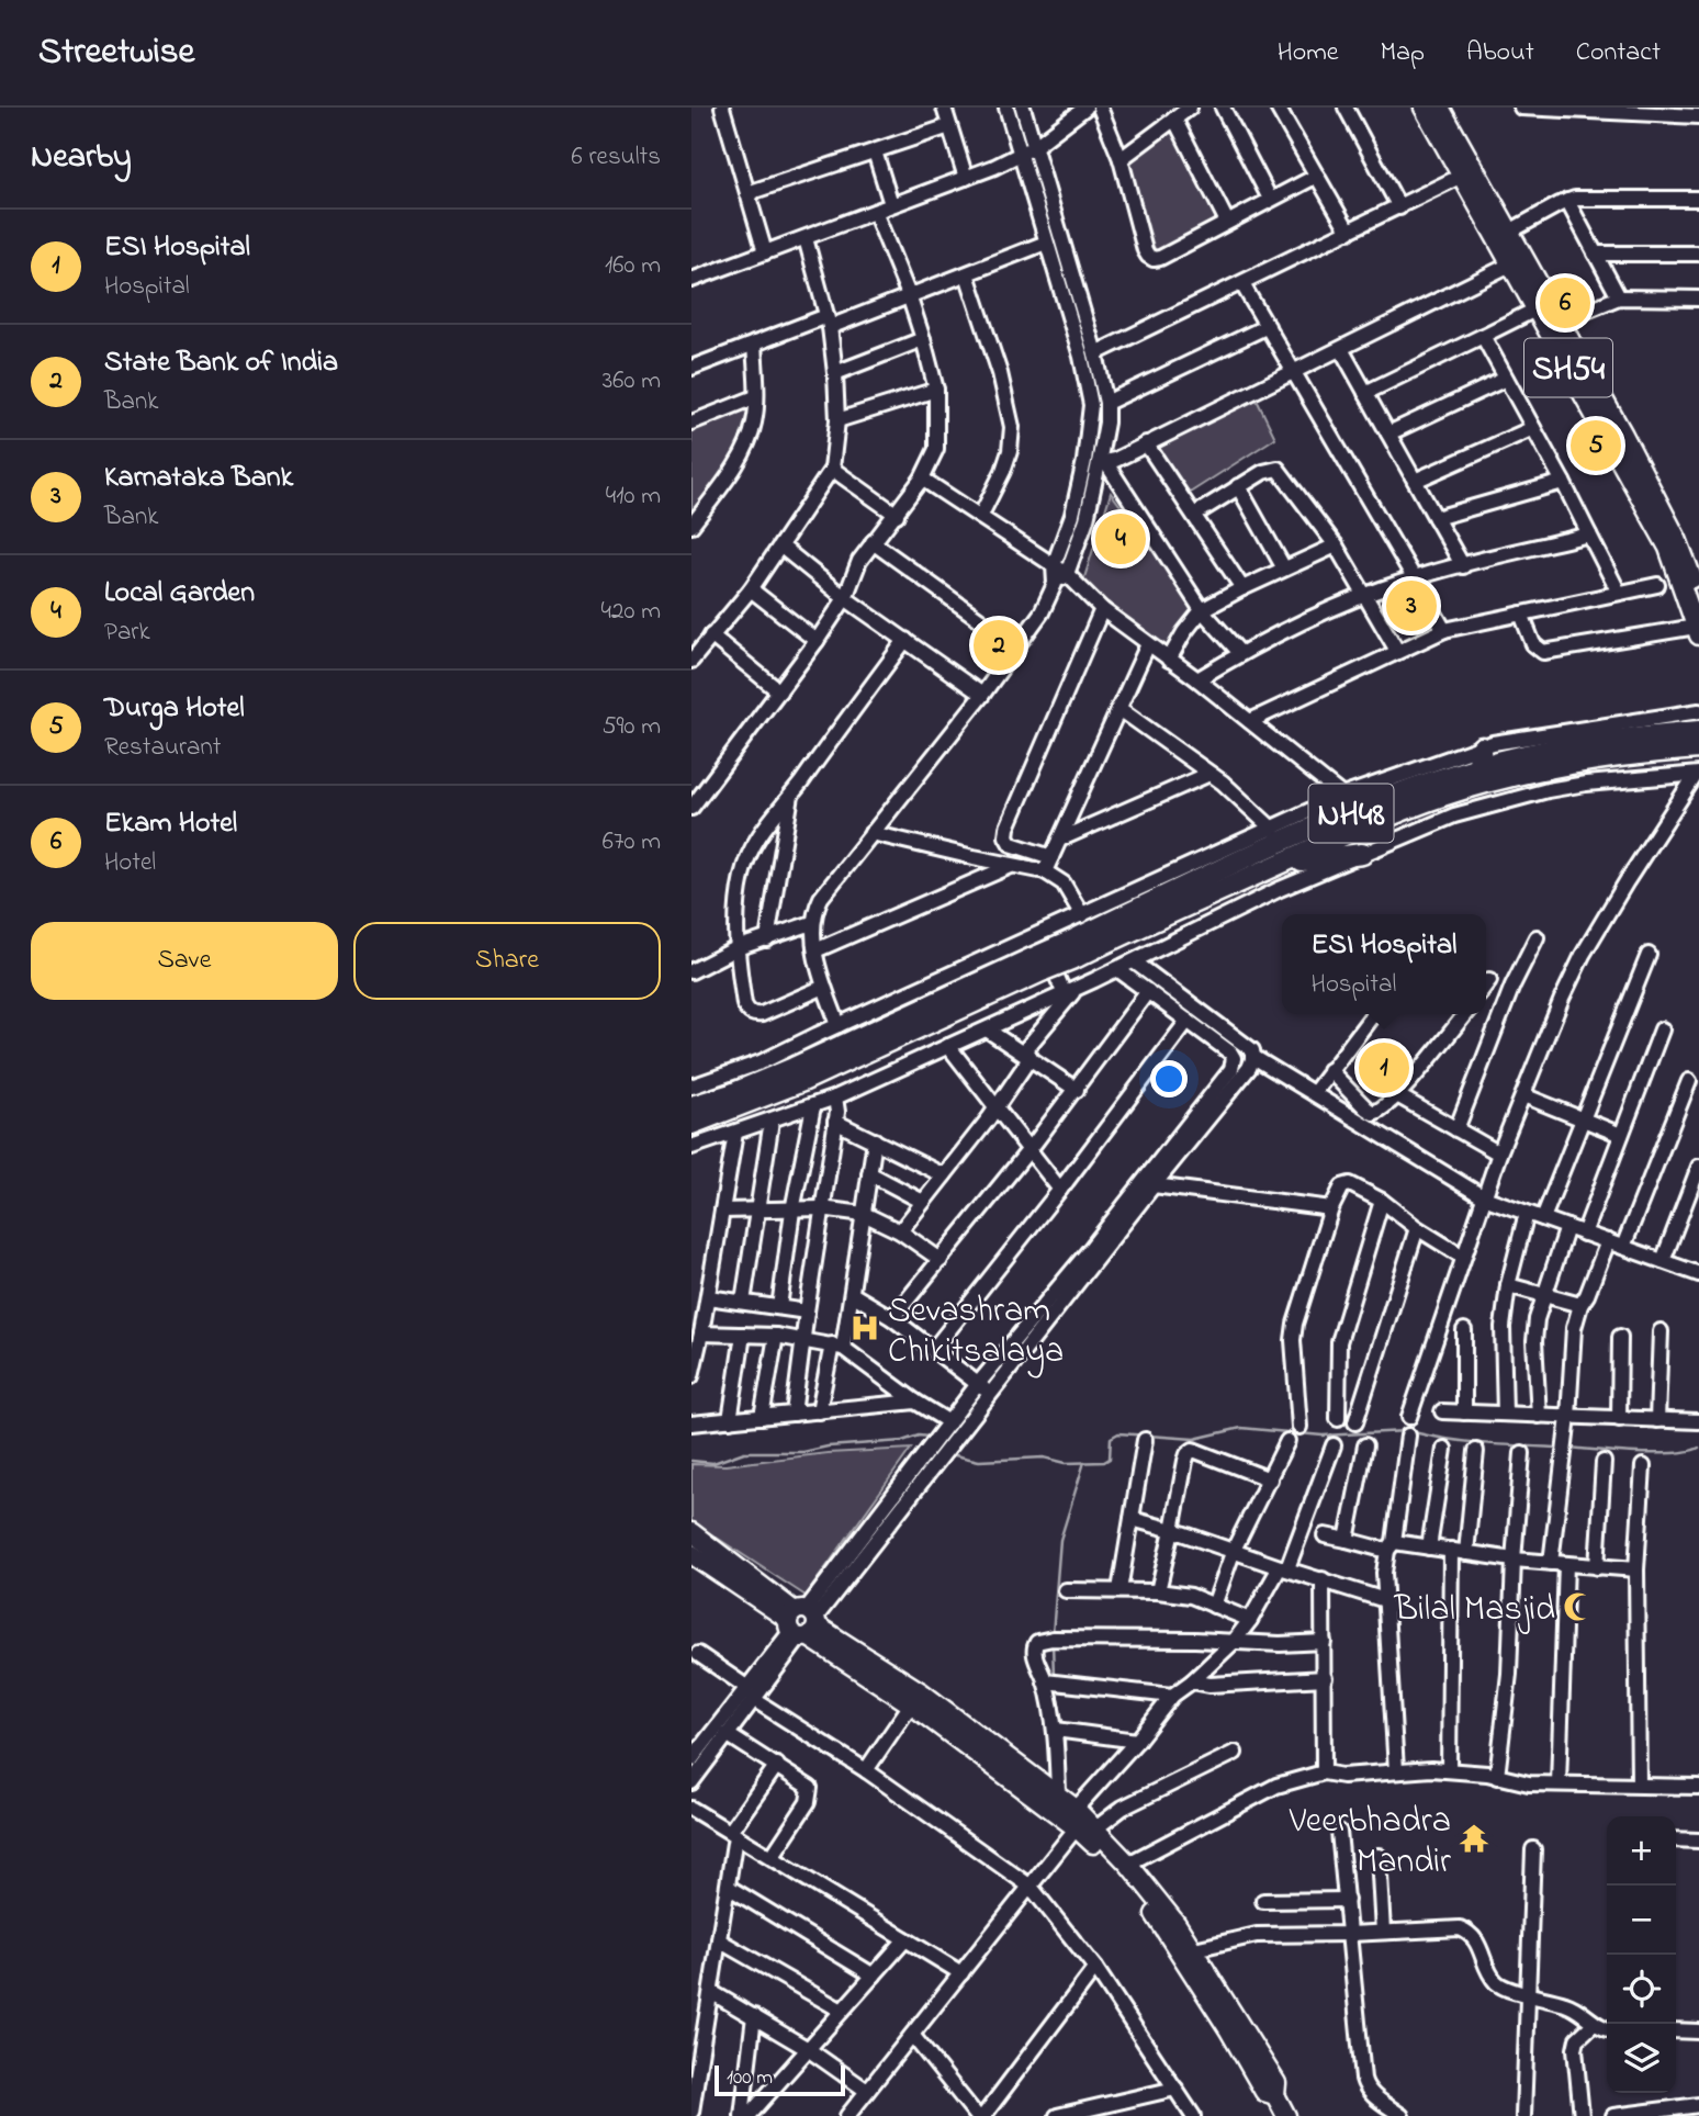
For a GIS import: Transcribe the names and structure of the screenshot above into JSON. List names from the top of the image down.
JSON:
{
  "streets": {
    "highway": ["NH48"],
    "main road": ["SH54"]
  },
  "places": {
    "hospital": ["Sevashram Chikitsalaya"],
    "mosque": ["Bilal Masjid"],
    "temple": ["Veerbhadra Mandir"]
  },
  "scale_bar": "100 m",
  "page": {
    "header": "Streetwise",
    "nav": [
      "Home",
      "Map",
      "About",
      "Contact"
    ],
    "heading": ["Nearby", "6 results"],
    "list": [
      {
        "mark": "1",
        "name": "ESI Hospital",
        "note": "Hospital",
        "value": "160 m"
      },
      {
        "mark": "2",
        "name": "State Bank of India",
        "note": "Bank",
        "value": "360 m"
      },
      {
        "mark": "3",
        "name": "Karnataka Bank",
        "note": "Bank",
        "value": "410 m"
      },
      {
        "mark": "4",
        "name": "Local Garden",
        "note": "Park",
        "value": "420 m"
      },
      {
        "mark": "5",
        "name": "Durga Hotel",
        "note": "Restaurant",
        "value": "590 m"
      },
      {
        "mark": "6",
        "name": "Ekam Hotel",
        "note": "Hotel",
        "value": "670 m"
      }
    ],
    "pins": [
      "6",
      "5",
      "4",
      "3",
      "2",
      "1"
    ],
    "buttons": ["Save", "Share"],
    "popup": ["ESI Hospital", "Hospital"],
    "map_buttons": ["+", "−"],
    "scale": "100 m"
  }
}
